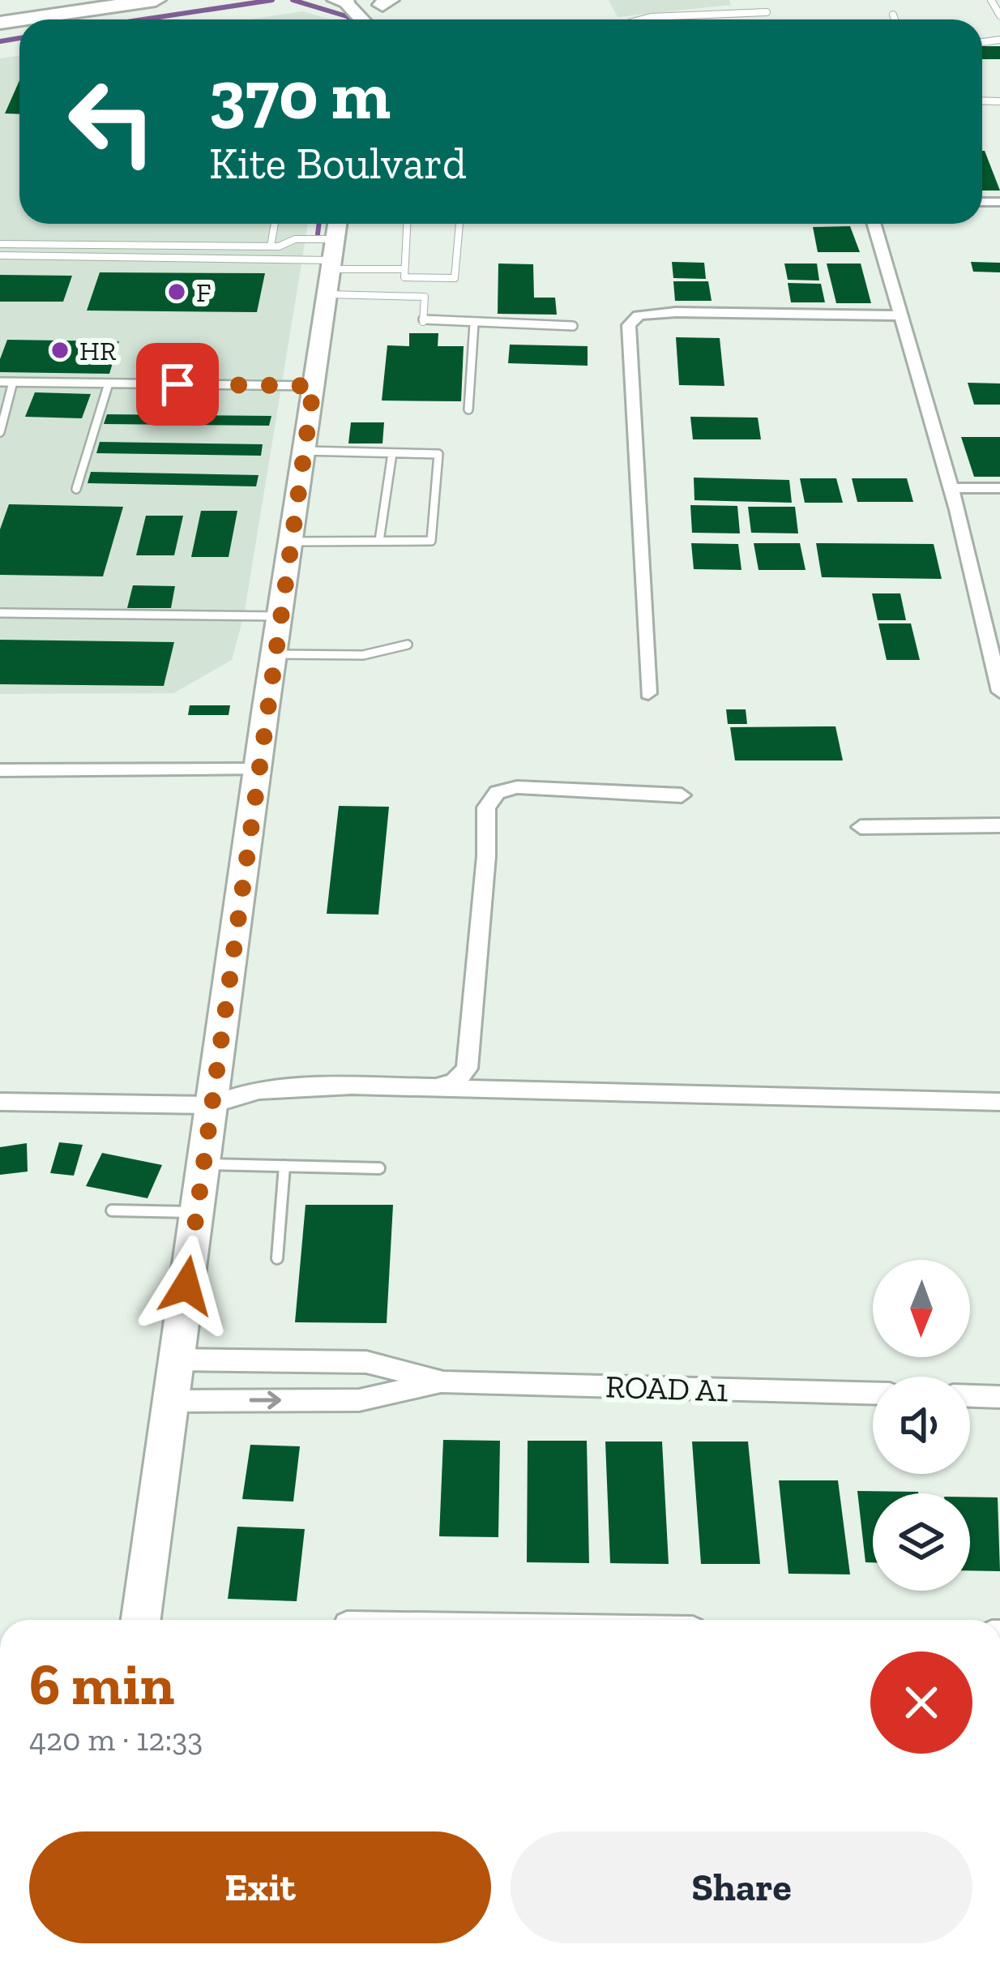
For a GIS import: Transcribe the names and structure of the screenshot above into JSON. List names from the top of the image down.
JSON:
{
  "streets": {
    "street": ["ROAD A1"]
  },
  "places": ["F", "HR"],
  "north": "bottom",
  "page": {
    "turn": ["370 m", "Kite Boulvard"],
    "heading": ["6 min", "420 m · 12:33"],
    "buttons": ["Exit", "Share"]
  }
}
